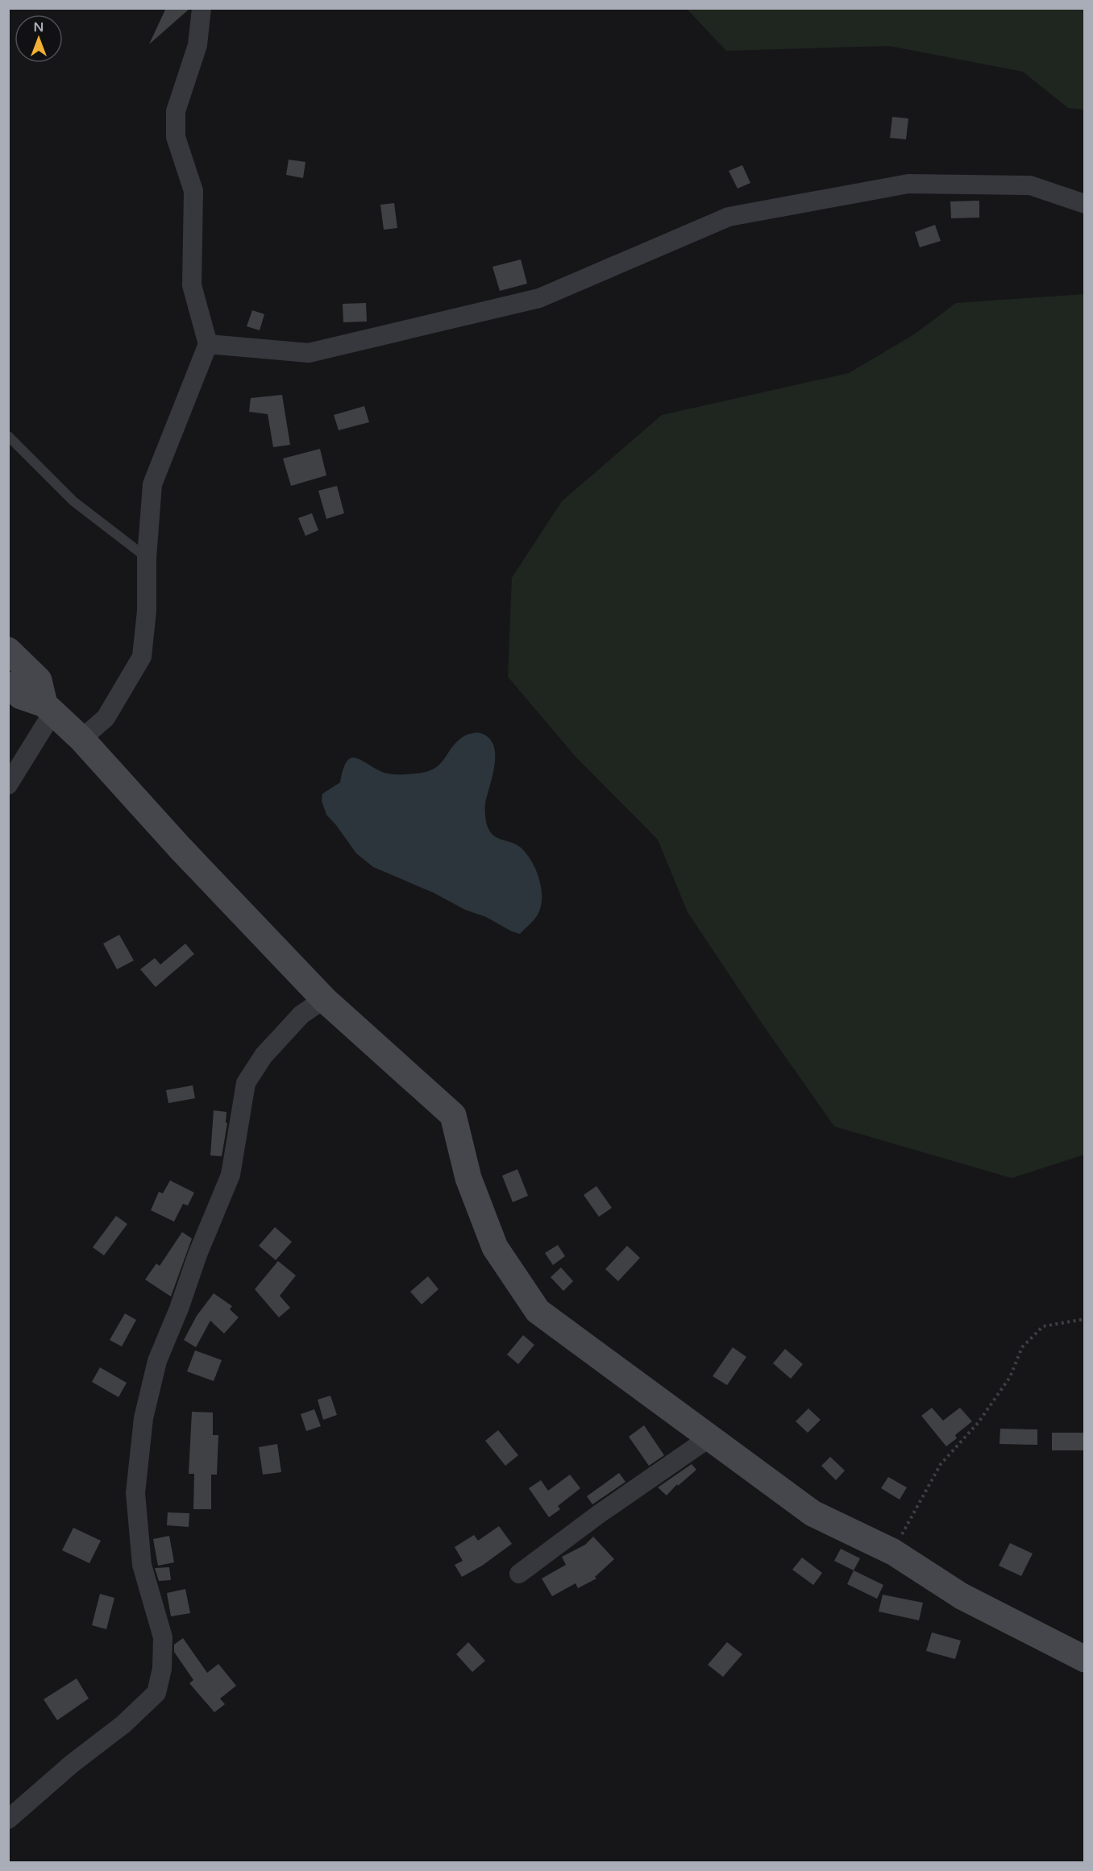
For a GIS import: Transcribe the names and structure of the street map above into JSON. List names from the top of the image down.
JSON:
{
  "north": "top"
}
